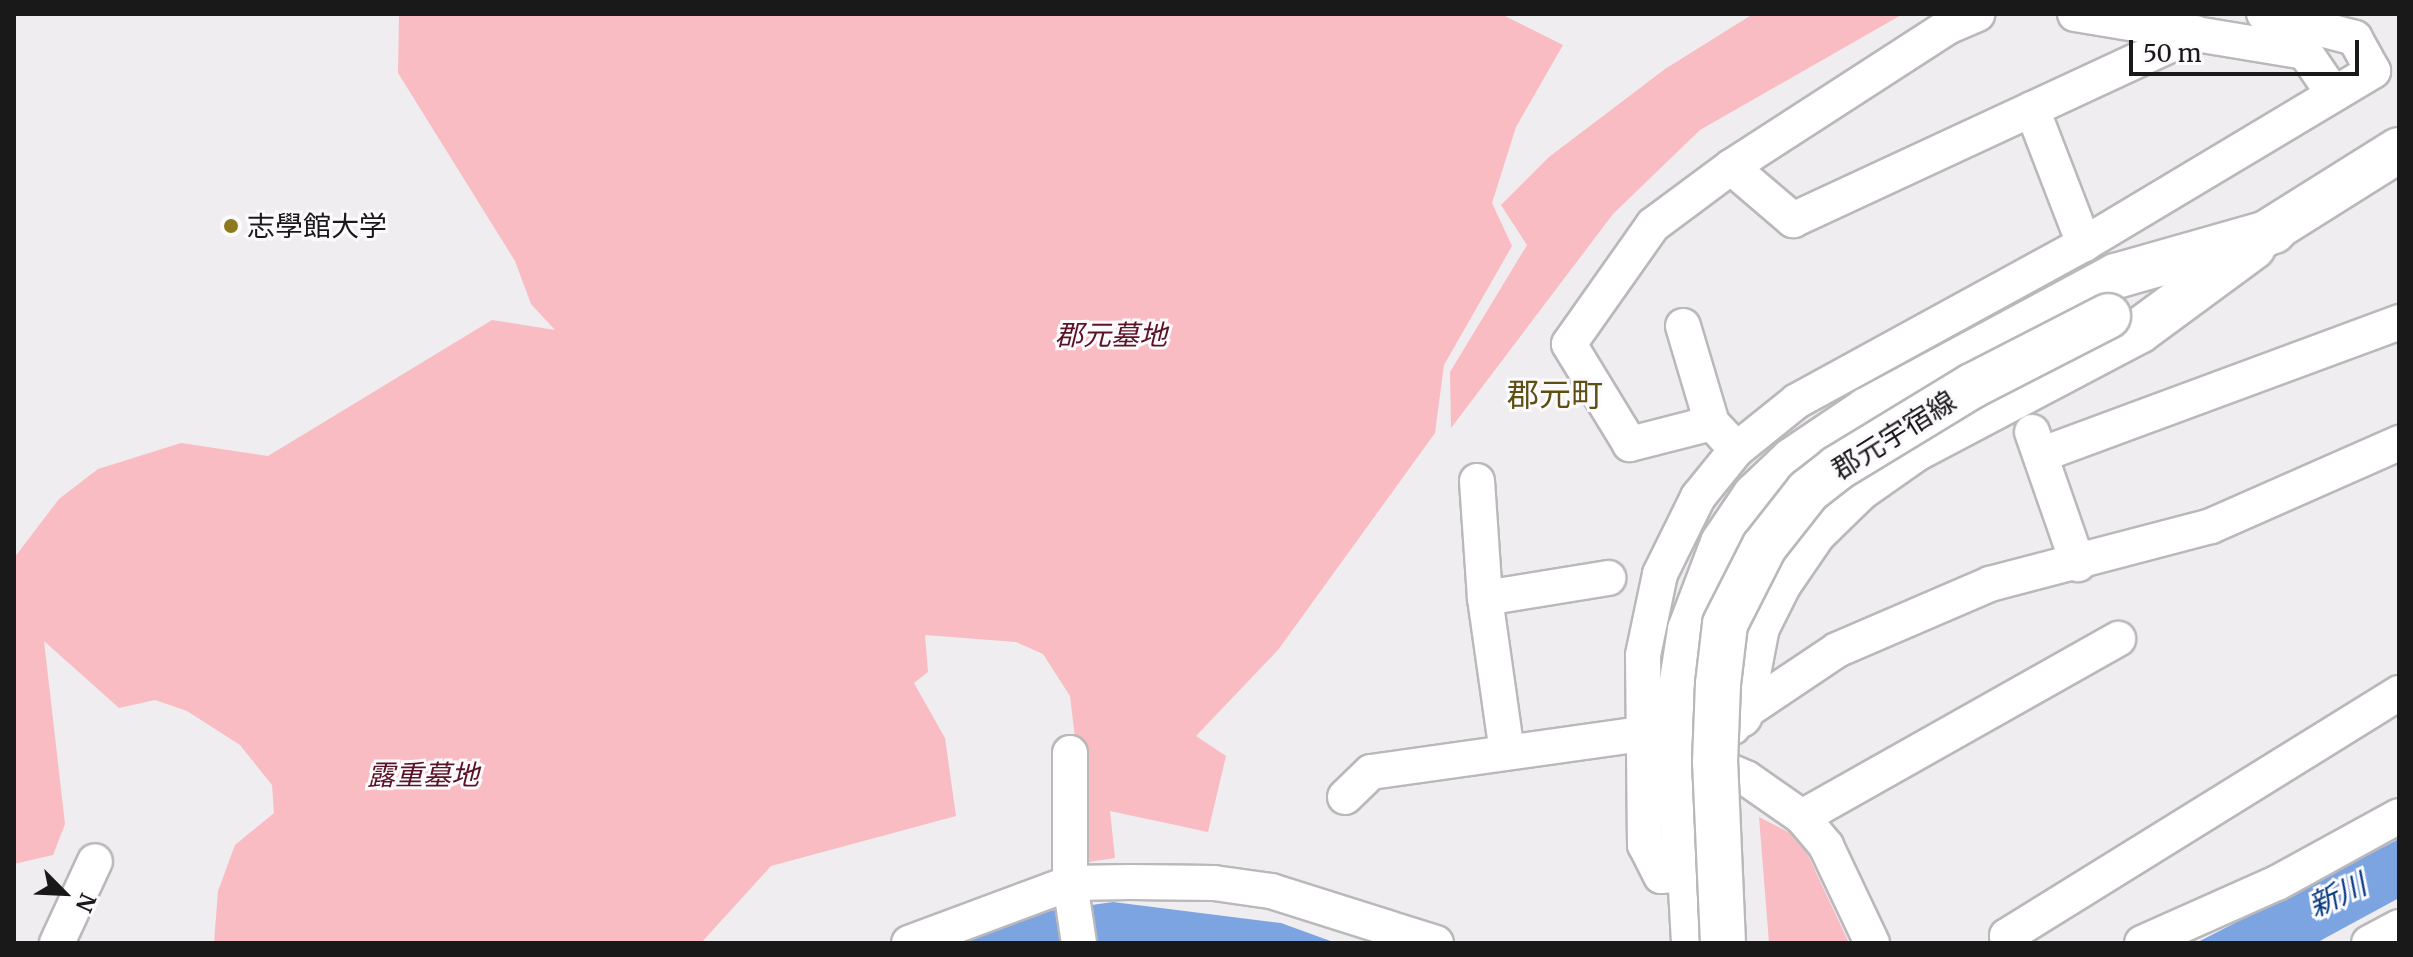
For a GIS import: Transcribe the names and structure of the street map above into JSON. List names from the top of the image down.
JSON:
{
  "streets": {
    "street": ["郡元宇宿線"]
  },
  "districts": ["郡元町"],
  "water": ["新川"],
  "parks": ["郡元墓地", "露重墓地"],
  "places": ["志學館大学"],
  "scale_bar": "50 m",
  "north": "bottom right"
}
